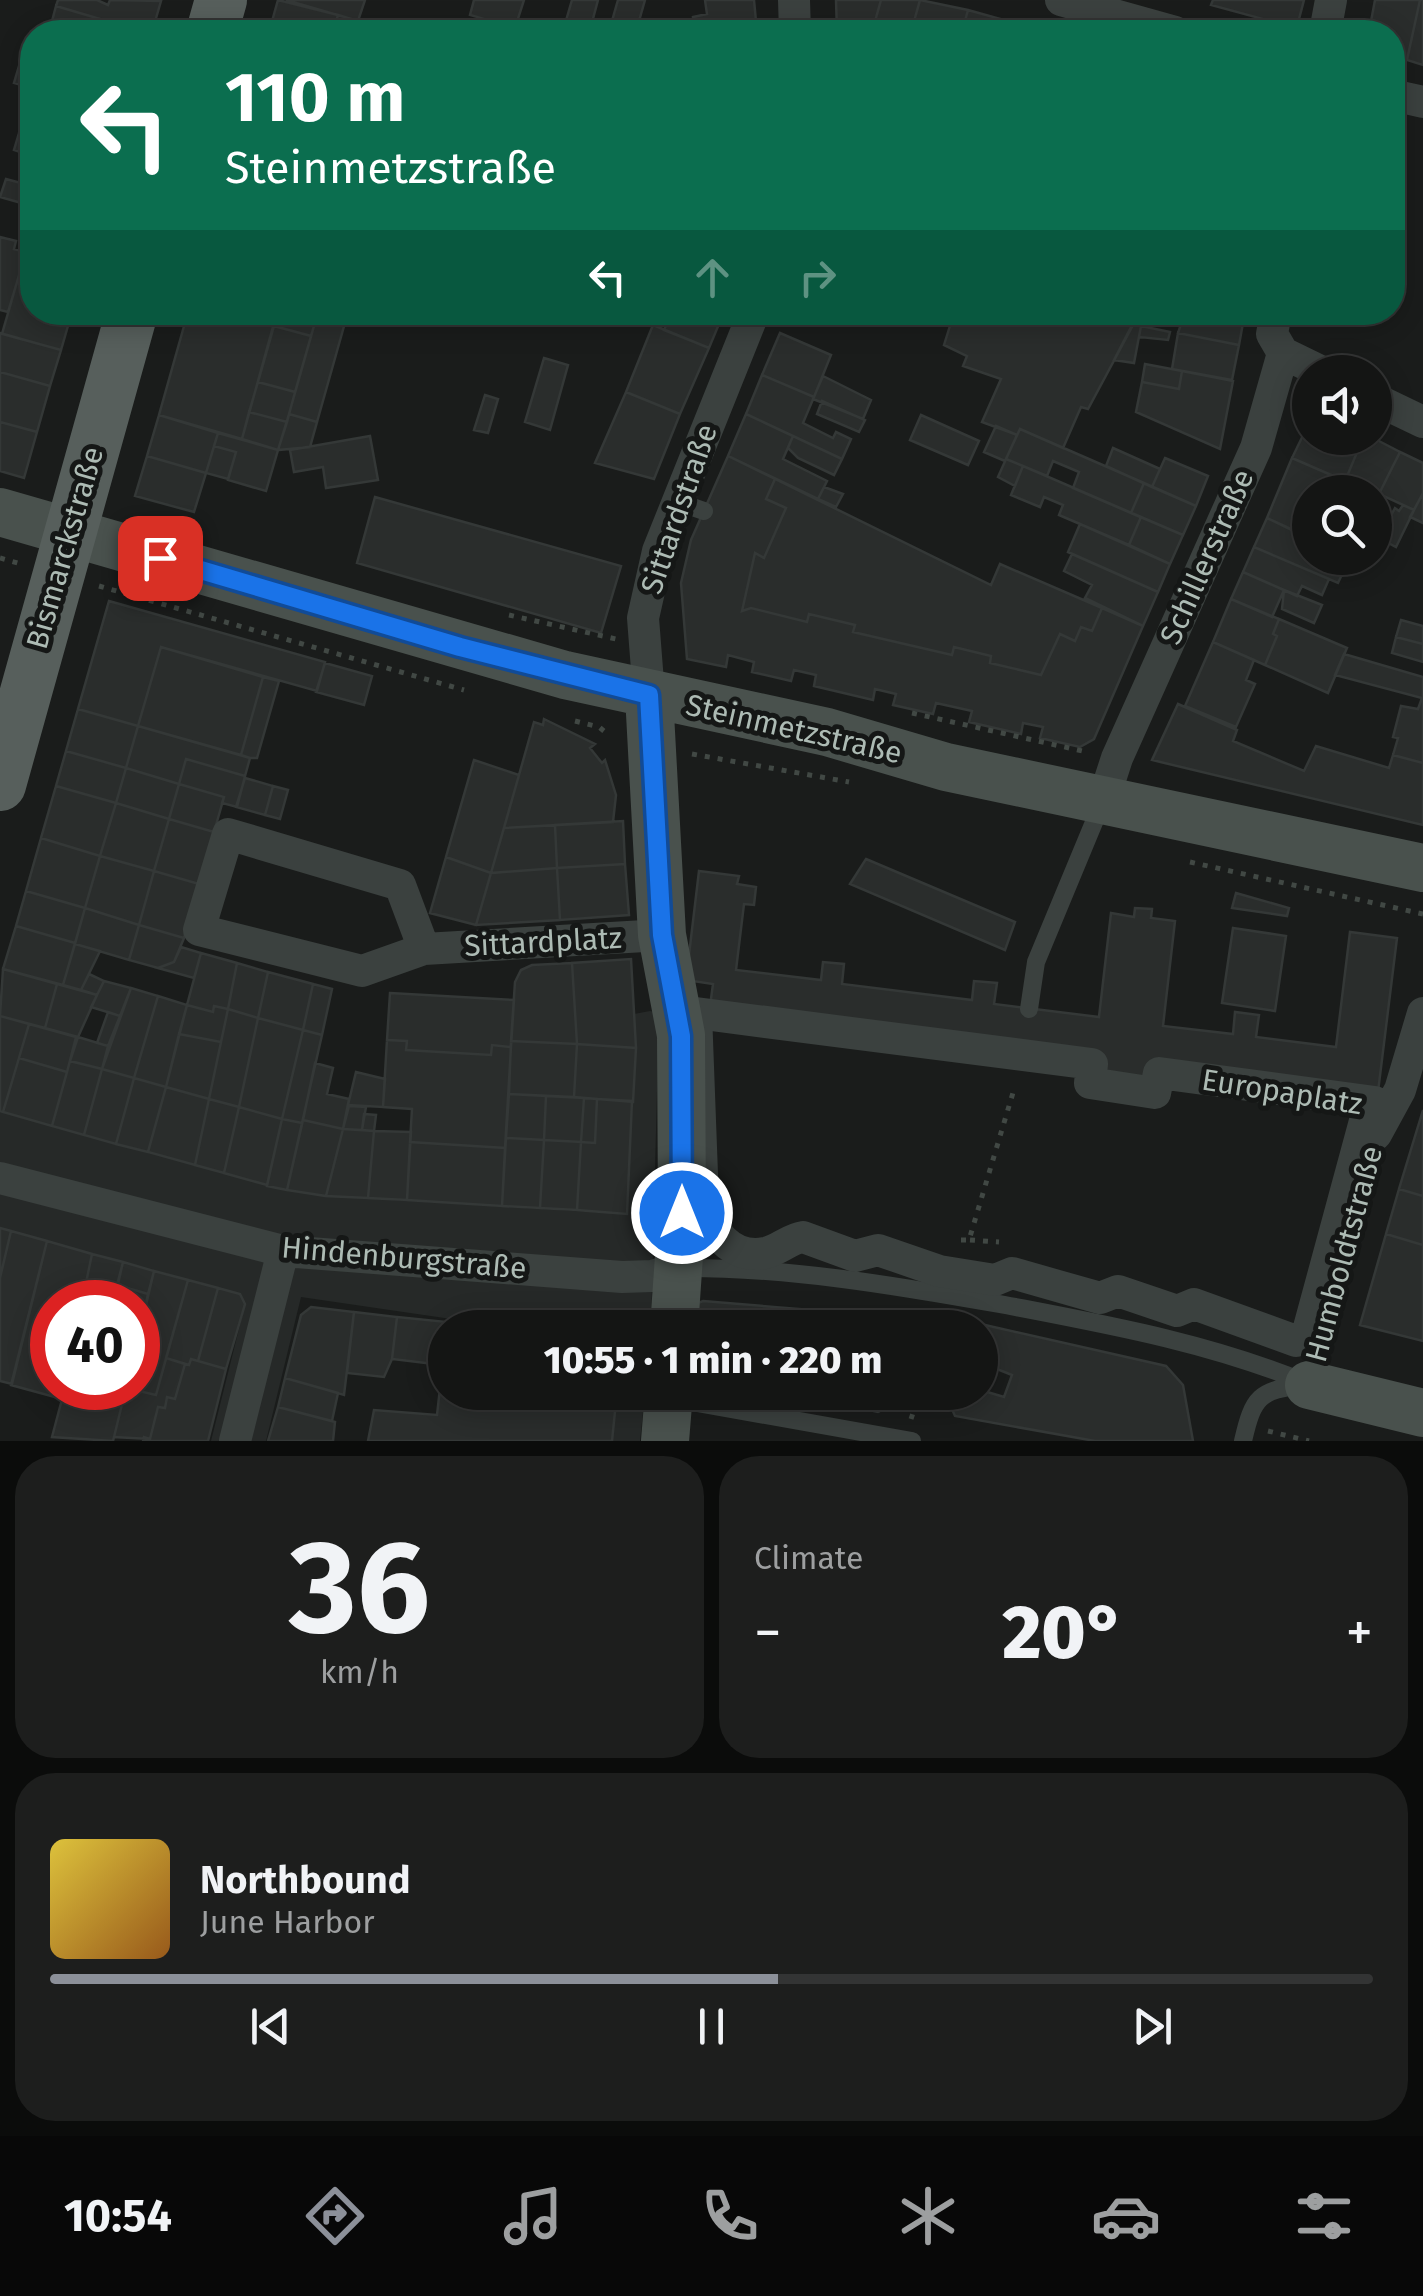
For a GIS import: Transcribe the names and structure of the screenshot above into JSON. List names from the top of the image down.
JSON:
{
  "streets": {
    "main road": ["Sittardstraße", "Bismarckstraße", "Steinmetzstraße"],
    "street": [
      "Schillerstraße",
      "Sittardplatz",
      "Europaplatz",
      "Humboldtstraße",
      "Hindenburgstraße"
    ]
  },
  "crossings": [
    ["Sittardstraße", "Steinmetzstraße"],
    ["Sittardstraße", "Sittardplatz"],
    ["Sittardstraße", "Hindenburgstraße"],
    ["Bismarckstraße", "Steinmetzstraße"],
    ["Schillerstraße", "Steinmetzstraße"]
  ],
  "page": {
    "turn": ["110 m", "Steinmetzstraße"],
    "limit": "40",
    "trip": "10:55 · 1 min · 220 m",
    "tile": [
      ["36", "km/h"],
      "Climate"
    ],
    "heat": ["−", "20°", "+"],
    "song": ["Northbound", "June Harbor"],
    "tabs": "10:54"
  }
}
